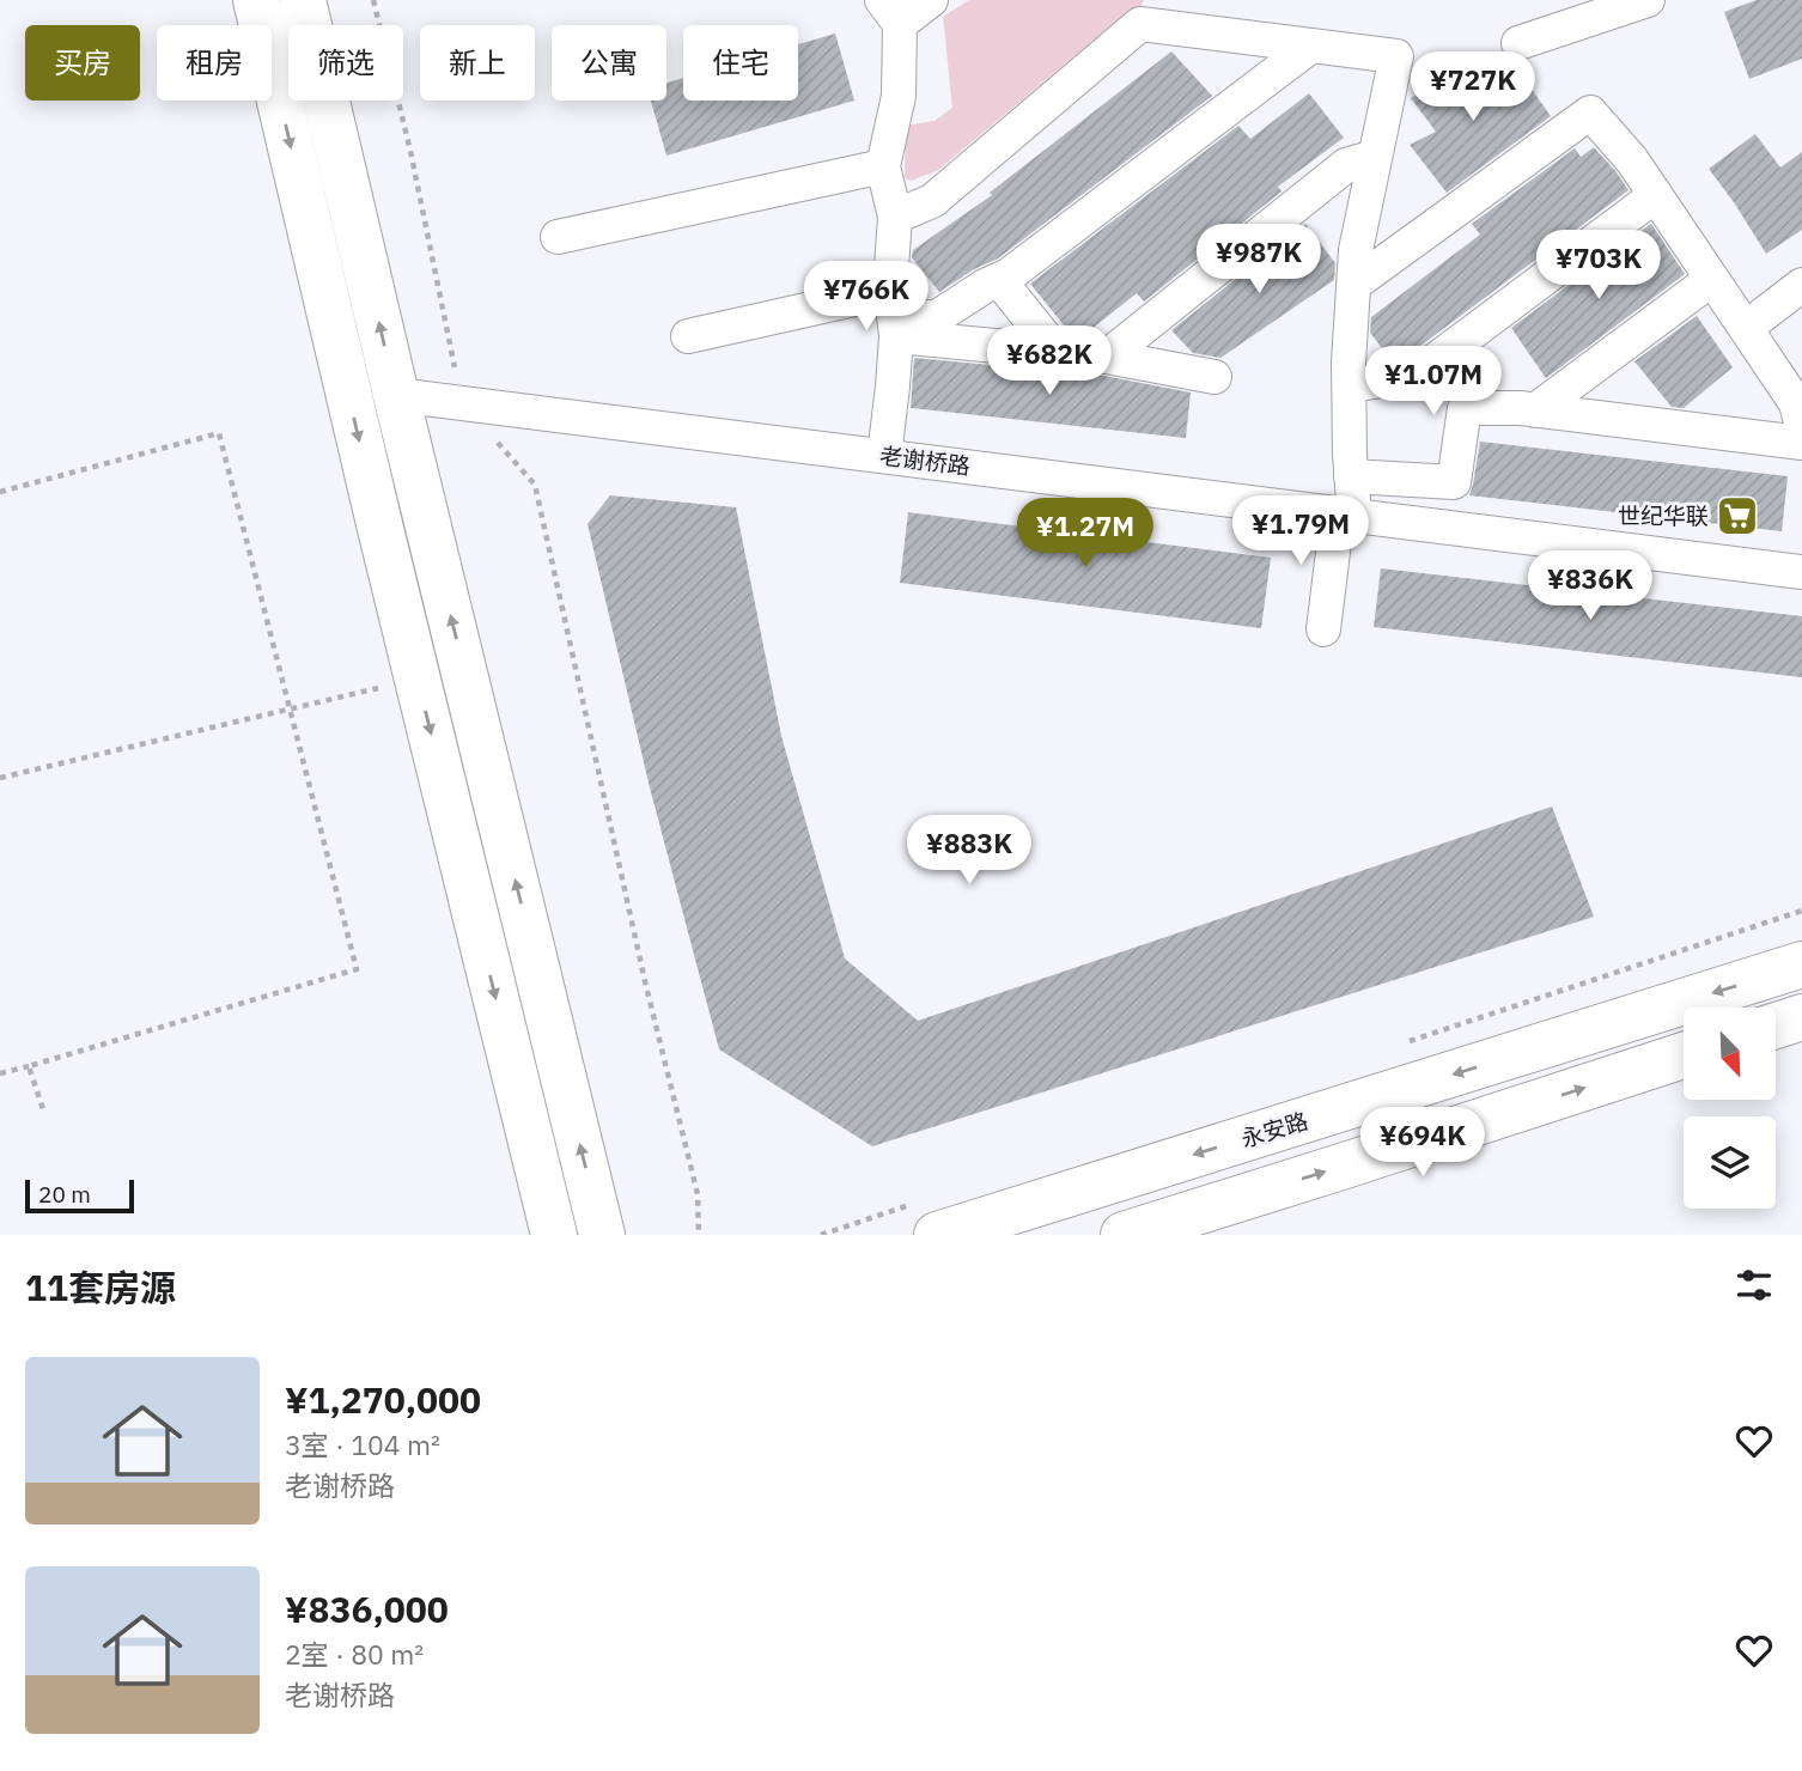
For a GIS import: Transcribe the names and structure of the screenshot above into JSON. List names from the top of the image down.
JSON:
{
  "streets": {
    "main road": ["永安路"],
    "street": ["老谢桥路"]
  },
  "places": {
    "supermarket": ["世纪华联"]
  },
  "scale_bar": "20 m",
  "north": "bottom right",
  "page": {
    "chip": [
      "买房",
      "租房",
      "筛选",
      "新上",
      "公寓",
      "住宅"
    ],
    "price": [
      "¥727K",
      "¥987K",
      "¥703K",
      "¥766K",
      "¥682K",
      "¥1.07M",
      "¥1.79M",
      "¥1.27M",
      "¥836K",
      "¥883K",
      "¥694K"
    ],
    "scale": "20 m",
    "heading": "11套房源",
    "list": [
      {
        "name": "¥1,270,000",
        "note": "3室 · 104 m² · 老谢桥路"
      },
      {
        "name": "¥836,000",
        "note": "2室 · 80 m² · 老谢桥路"
      }
    ]
  }
}
